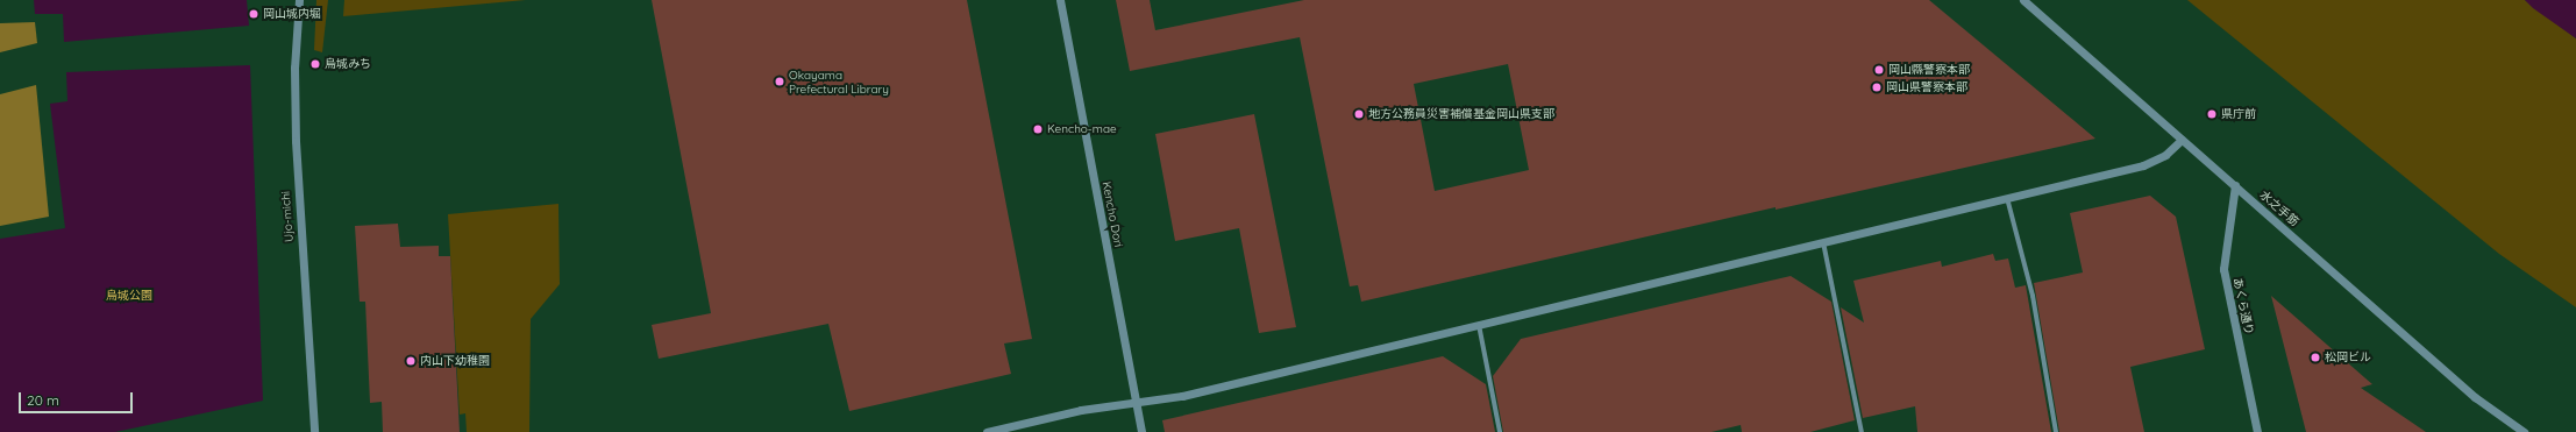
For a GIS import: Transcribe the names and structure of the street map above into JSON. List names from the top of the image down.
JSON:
{
  "streets": {
    "street": [
      "水之手筋",
      "Kencho Dori",
      "Ujo-michi",
      "あくら通り"
    ]
  },
  "crossings": [
    ["水之手筋", "あくら通り"]
  ],
  "parks": ["烏城公園"],
  "places": [
    "岡山城内堀",
    "烏城みち",
    "岡山縣警察本部",
    "Okayama Prefectural Library",
    "岡山県警察本部",
    "地方公務員災害補償基金岡山県支部",
    "県庁前",
    "Kencho-mae",
    "松岡ビル",
    "内山下幼稚園"
  ],
  "scale_bar": "20 m"
}
